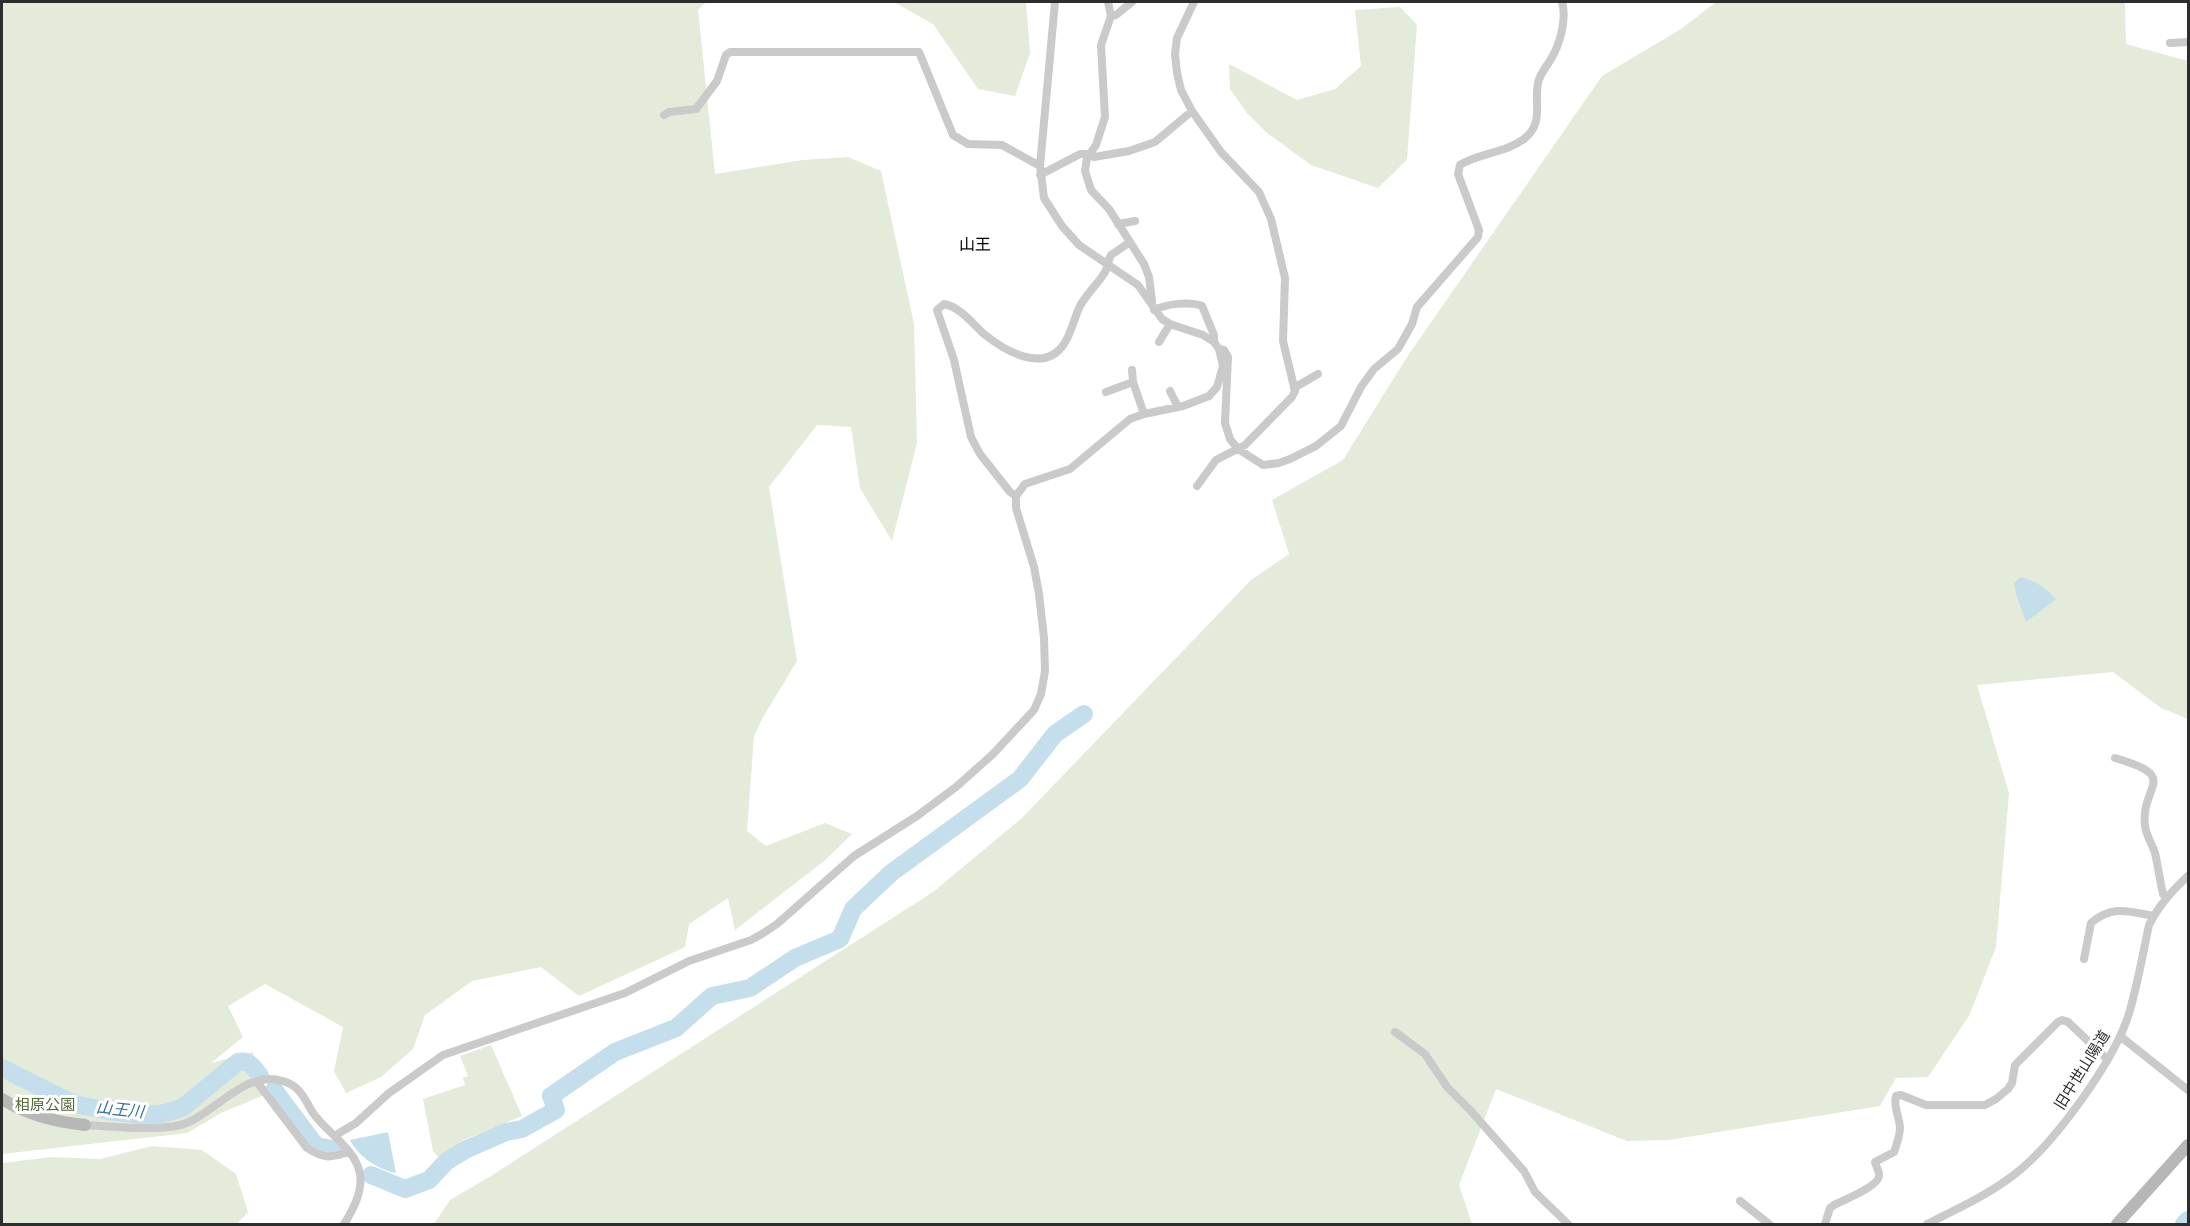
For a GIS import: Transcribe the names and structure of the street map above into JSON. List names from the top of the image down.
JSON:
{
  "streets": {
    "street": ["旧中世山陽道"]
  },
  "districts": ["山王"],
  "water": ["山王川"],
  "parks": ["相原公園"]
}
